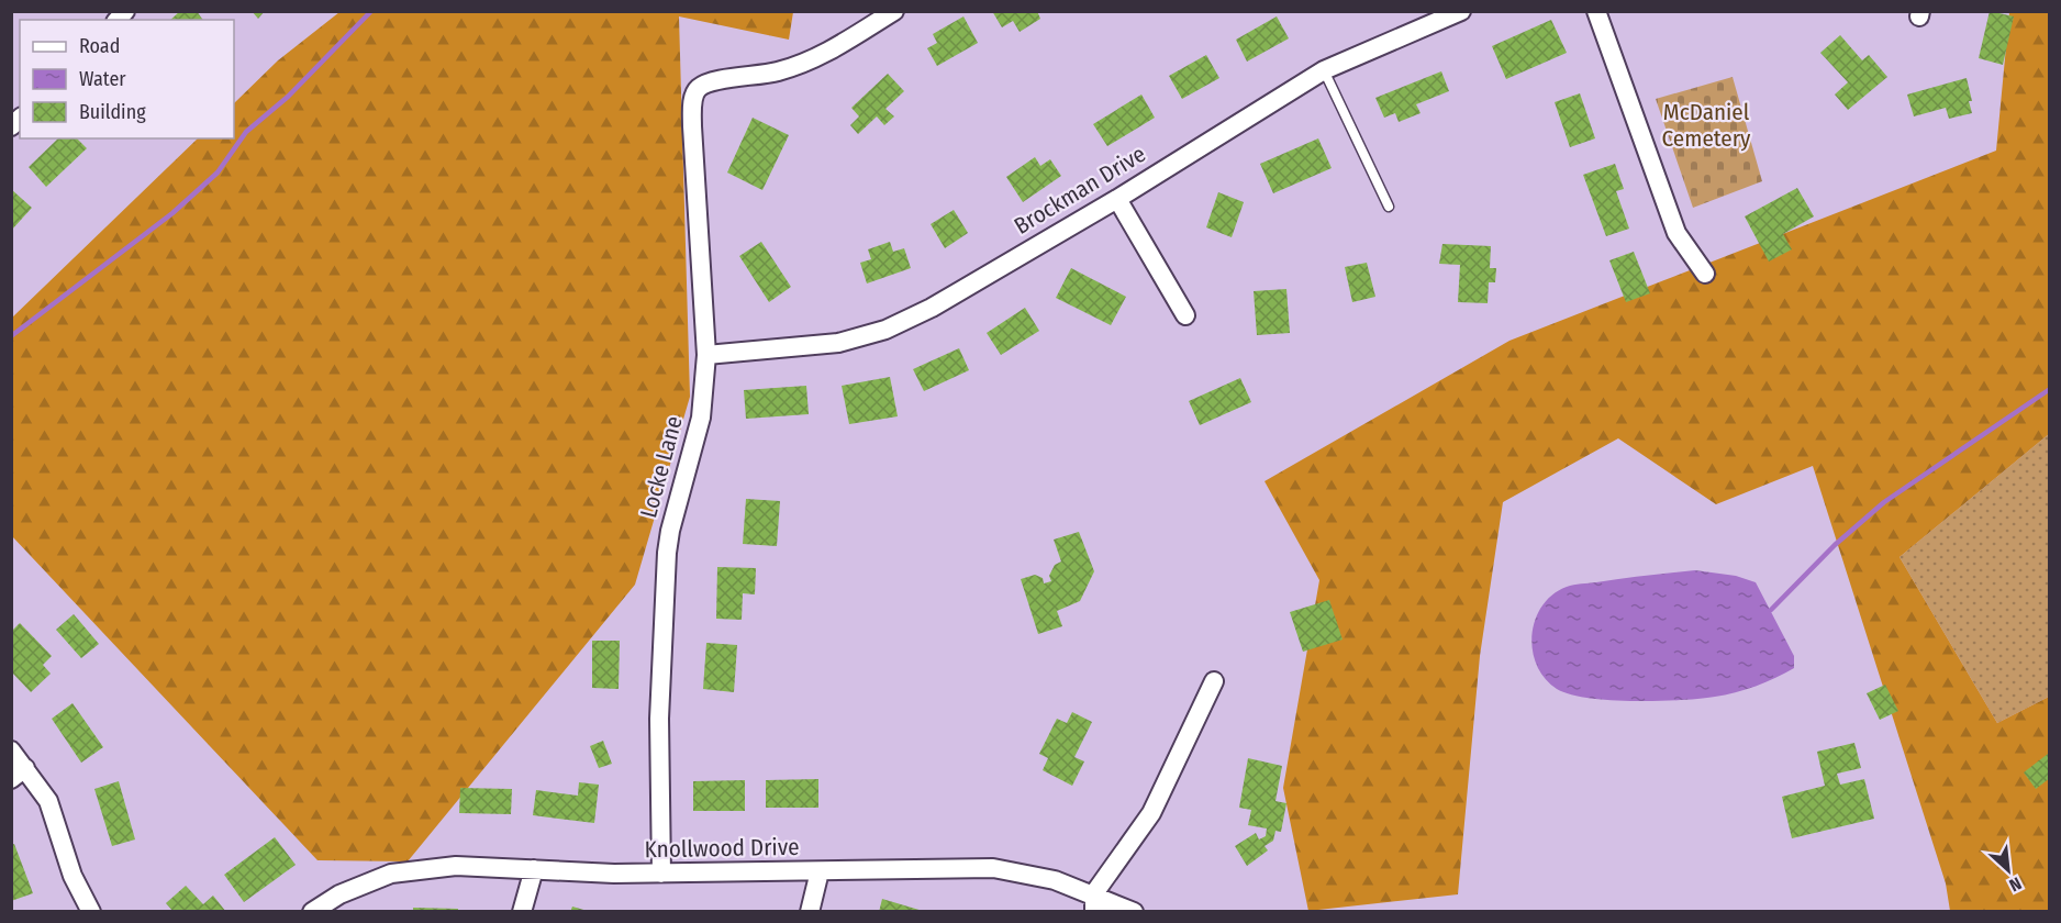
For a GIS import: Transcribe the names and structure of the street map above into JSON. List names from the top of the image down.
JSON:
{
  "streets": {
    "street": ["Brockman Drive", "Locke Lane", "Knollwood Drive"]
  },
  "crossings": [
    ["Brockman Drive", "Locke Lane"],
    ["Locke Lane", "Knollwood Drive"]
  ],
  "parks": ["McDaniel Cemetery"],
  "legend": ["Road", "Water", "Building"],
  "north": "bottom right"
}
